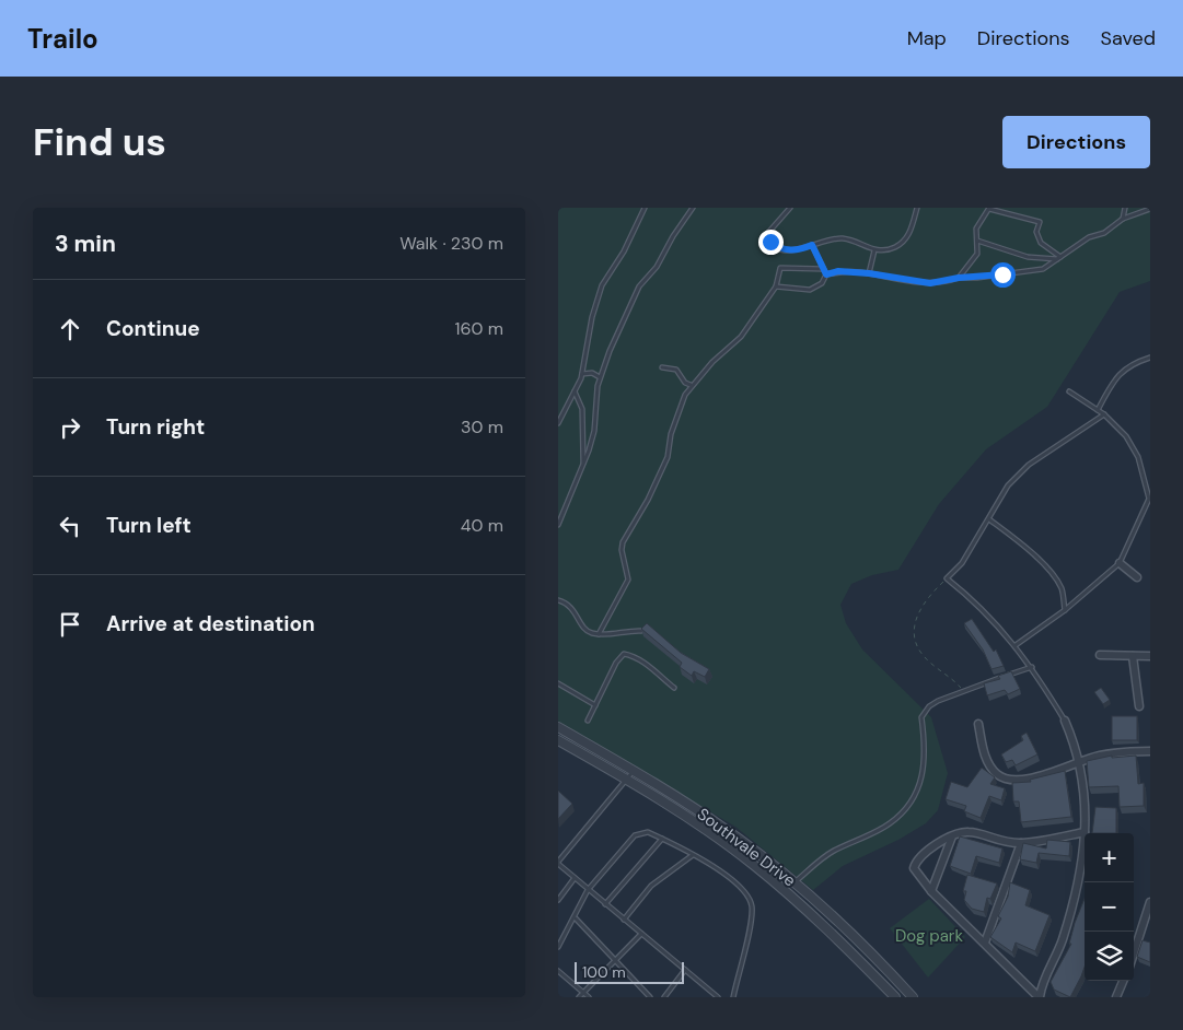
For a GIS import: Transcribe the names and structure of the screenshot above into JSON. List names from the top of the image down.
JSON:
{
  "streets": {
    "street": ["Southvale Drive"]
  },
  "parks": ["Dog park"],
  "scale_bar": "100 m",
  "page": {
    "header": "Trailo",
    "nav": ["Map", "Directions", "Saved"],
    "buttons": "Directions",
    "title": "Find us",
    "heading": ["3 min", "Walk · 230 m"],
    "list": [
      ["Continue", "160 m"],
      ["Turn right", "30 m"],
      ["Turn left", "40 m"],
      "Arrive at destination"
    ],
    "map_buttons": ["+", "−"],
    "scale": "100 m"
  }
}
